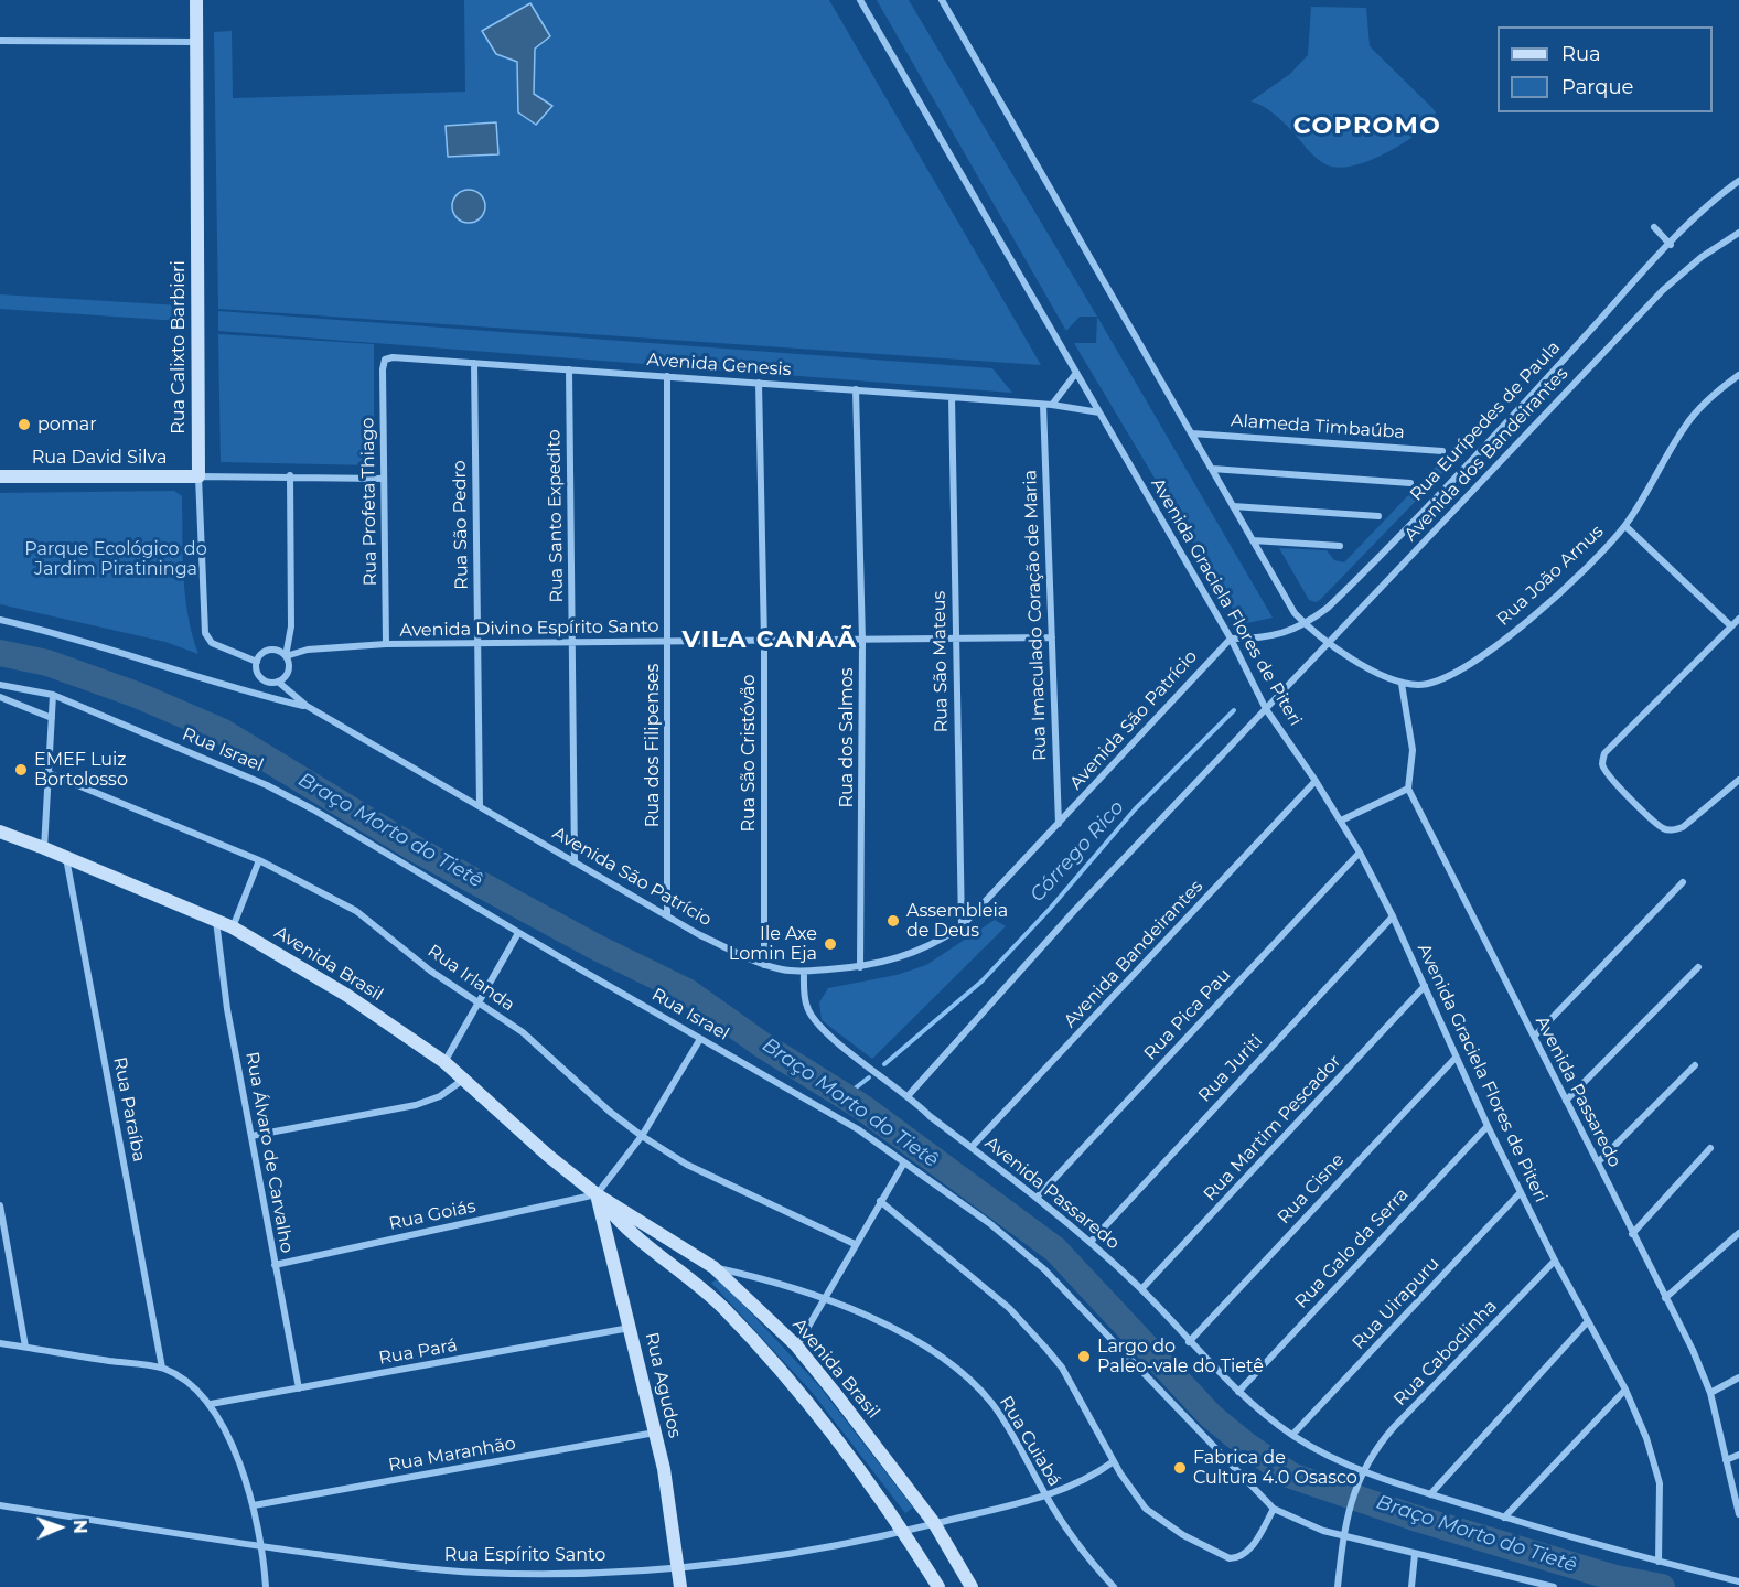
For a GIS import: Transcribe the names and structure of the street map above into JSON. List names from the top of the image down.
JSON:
{
  "streets": {
    "main road": [
      "Rua Calixto Barbieri",
      "Rua David Silva",
      "Avenida Brasil",
      "Rua Agudos"
    ],
    "street": [
      "Avenida Genesis",
      "Rua Eurípedes de Paula",
      "Alameda Timbaúba",
      "Avenida dos Bandeirantes",
      "Rua Profeta Thiago",
      "Rua Santo Expedito",
      "Rua São Pedro",
      "Rua João Arnus",
      "Avenida Graciela Flores de Piteri",
      "Rua Imaculado Coração de Maria",
      "Avenida Divino Espírito Santo",
      "Rua São Mateus",
      "Avenida São Patrício",
      "Rua dos Salmos",
      "Rua dos Filipenses",
      "Rua Israel",
      "Rua São Cristóvão",
      "Avenida Bandeirantes",
      "Rua Irlanda",
      "Rua Pica Pau",
      "Rua Juriti",
      "Avenida Passaredo",
      "Rua Paraíba",
      "Rua Martim Pescador",
      "Rua Álvaro de Carvalho",
      "Rua Cisne",
      "Rua Goiás",
      "Rua Galo da Serra",
      "Rua Uirapuru",
      "Rua Pará",
      "Rua Caboclinha",
      "Rua Cuiabá",
      "Rua Maranhão",
      "Rua Espírito Santo"
    ]
  },
  "crossings": [
    ["Rua Calixto Barbieri", "Rua David Silva"],
    ["Rua Calixto Barbieri", "Avenida Divino Espírito Santo"],
    ["Rua Calixto Barbieri", "Avenida São Patrício"],
    ["Avenida Genesis", "Rua Profeta Thiago"],
    ["Avenida Genesis", "Rua Santo Expedito"],
    ["Avenida Genesis", "Rua São Pedro"],
    ["Avenida Genesis", "Avenida Graciela Flores de Piteri"],
    ["Avenida Genesis", "Rua Imaculado Coração de Maria"],
    ["Avenida Genesis", "Rua São Mateus"],
    ["Avenida Genesis", "Rua dos Salmos"],
    ["Avenida Genesis", "Rua dos Filipenses"],
    ["Avenida Genesis", "Rua São Cristóvão"],
    ["Rua Eurípedes de Paula", "Avenida Graciela Flores de Piteri"],
    ["Rua Eurípedes de Paula", "Avenida São Patrício"],
    ["Avenida dos Bandeirantes", "Rua João Arnus"],
    ["Avenida dos Bandeirantes", "Avenida Graciela Flores de Piteri"],
    ["Rua Profeta Thiago", "Avenida Divino Espírito Santo"],
    ["Rua Santo Expedito", "Avenida Divino Espírito Santo"],
    ["Rua Santo Expedito", "Avenida São Patrício"],
    ["Rua São Pedro", "Avenida Divino Espírito Santo"],
    ["Rua São Pedro", "Avenida São Patrício"],
    ["Avenida Graciela Flores de Piteri", "Avenida São Patrício"],
    ["Avenida Graciela Flores de Piteri", "Avenida Bandeirantes"],
    ["Avenida Graciela Flores de Piteri", "Rua Pica Pau"],
    ["Avenida Graciela Flores de Piteri", "Rua Juriti"],
    ["Avenida Graciela Flores de Piteri", "Avenida Passaredo"],
    ["Avenida Graciela Flores de Piteri", "Rua Martim Pescador"],
    ["Avenida Graciela Flores de Piteri", "Rua Cisne"],
    ["Avenida Graciela Flores de Piteri", "Rua Galo da Serra"],
    ["Avenida Graciela Flores de Piteri", "Rua Uirapuru"],
    ["Avenida Graciela Flores de Piteri", "Rua Caboclinha"],
    ["Rua Imaculado Coração de Maria", "Avenida Divino Espírito Santo"],
    ["Rua Imaculado Coração de Maria", "Avenida São Patrício"],
    ["Avenida Divino Espírito Santo", "Rua São Mateus"],
    ["Avenida Divino Espírito Santo", "Avenida São Patrício"],
    ["Avenida Divino Espírito Santo", "Rua dos Salmos"],
    ["Avenida Divino Espírito Santo", "Rua dos Filipenses"],
    ["Avenida Divino Espírito Santo", "Rua São Cristóvão"],
    ["Rua São Mateus", "Avenida São Patrício"],
    ["Avenida São Patrício", "Rua dos Salmos"],
    ["Avenida São Patrício", "Rua dos Filipenses"],
    ["Avenida São Patrício", "Rua São Cristóvão"],
    ["Avenida São Patrício", "Avenida Passaredo"],
    ["Avenida Bandeirantes", "Avenida Passaredo"],
    ["Avenida Brasil", "Rua Paraíba"],
    ["Avenida Brasil", "Rua Álvaro de Carvalho"],
    ["Avenida Brasil", "Rua Goiás"],
    ["Avenida Brasil", "Rua Agudos"],
    ["Avenida Brasil", "Rua Cuiabá"],
    ["Avenida Brasil", "Rua Espírito Santo"],
    ["Rua Pica Pau", "Avenida Passaredo"],
    ["Rua Juriti", "Avenida Passaredo"],
    ["Avenida Passaredo", "Rua Martim Pescador"],
    ["Avenida Passaredo", "Rua Cisne"],
    ["Avenida Passaredo", "Rua Galo da Serra"],
    ["Avenida Passaredo", "Rua Uirapuru"],
    ["Avenida Passaredo", "Rua Caboclinha"],
    ["Rua Álvaro de Carvalho", "Rua Goiás"],
    ["Rua Álvaro de Carvalho", "Rua Pará"],
    ["Rua Goiás", "Rua Agudos"],
    ["Rua Pará", "Rua Agudos"],
    ["Rua Agudos", "Rua Maranhão"],
    ["Rua Agudos", "Rua Espírito Santo"],
    ["Rua Cuiabá", "Rua Espírito Santo"]
  ],
  "districts": ["COPROMO", "VILA CANAÃ"],
  "water": ["Braço Morto do Tietê", "Córrego Rico"],
  "parks": ["Parque Ecológico do Jardim Piratininga"],
  "places": [
    "pomar",
    "EMEF Luiz Bortolosso",
    "Assembleia de Deus",
    "Ile Axe Lomin Eja",
    "Largo do Paleo-vale do Tietê",
    "Fabrica de Cultura 4.0 Osasco"
  ],
  "legend": ["Rua", "Parque"],
  "north": "right"
}
